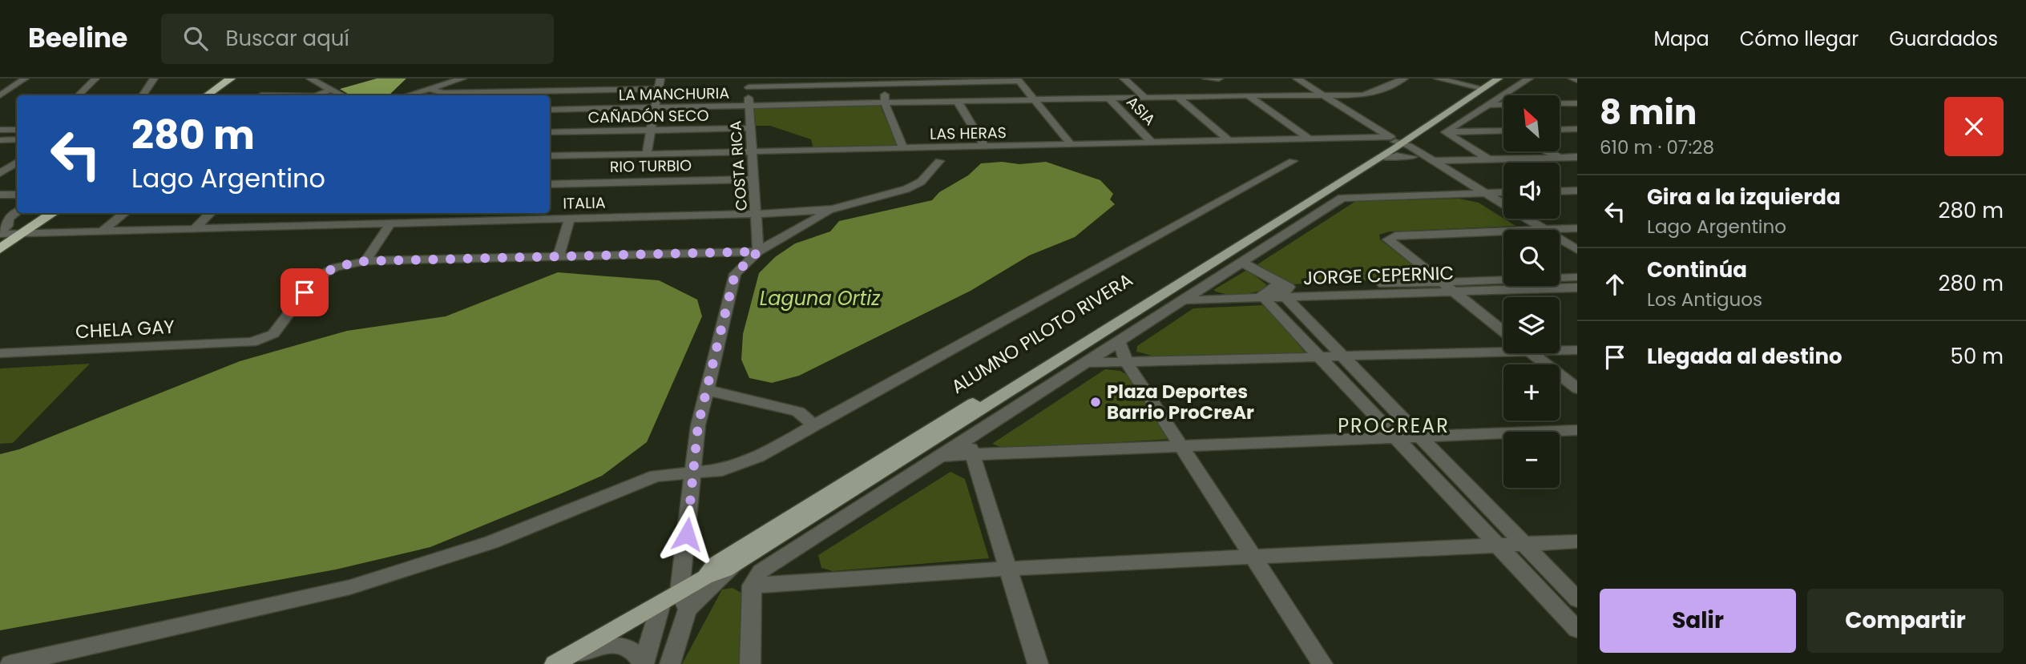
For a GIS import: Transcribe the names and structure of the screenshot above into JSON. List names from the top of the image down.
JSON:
{
  "streets": {
    "main road": ["ALUMNO PILOTO RIVERA"],
    "street": [
      "LA MANCHURIA",
      "ASIA",
      "CAÑADÓN SECO",
      "LAS HERAS",
      "RIO TURBIO",
      "COSTA RICA",
      "ITALIA",
      "JORGE CEPERNIC",
      "CHELA GAY"
    ]
  },
  "crossings": [
    ["LA MANCHURIA", "ASIA"],
    ["LA MANCHURIA", "COSTA RICA"],
    ["ASIA", "LAS HERAS"],
    ["CAÑADÓN SECO", "COSTA RICA"],
    ["LAS HERAS", "COSTA RICA"],
    ["LAS HERAS", "ALUMNO PILOTO RIVERA"],
    ["RIO TURBIO", "COSTA RICA"],
    ["COSTA RICA", "ITALIA"]
  ],
  "districts": ["PROCREAR"],
  "water": ["Laguna Ortiz"],
  "places": ["Plaza Deportes Barrio ProCreAr"],
  "north": "top left",
  "page": {
    "header": "Beeline",
    "search": "Buscar aquí",
    "nav": ["Mapa", "Cómo llegar", "Guardados"],
    "heading": ["8 min", "610 m · 07:28"],
    "map_buttons": ["+", "−"],
    "turn": ["280 m", "Lago Argentino"],
    "list": [
      {
        "name": "Gira a la izquierda",
        "note": "Lago Argentino",
        "value": "280 m"
      },
      {
        "name": "Continúa",
        "note": "Los Antiguos",
        "value": "280 m"
      },
      {
        "name": "Llegada al destino",
        "value": "50 m"
      }
    ],
    "buttons": ["Salir", "Compartir"]
  }
}
